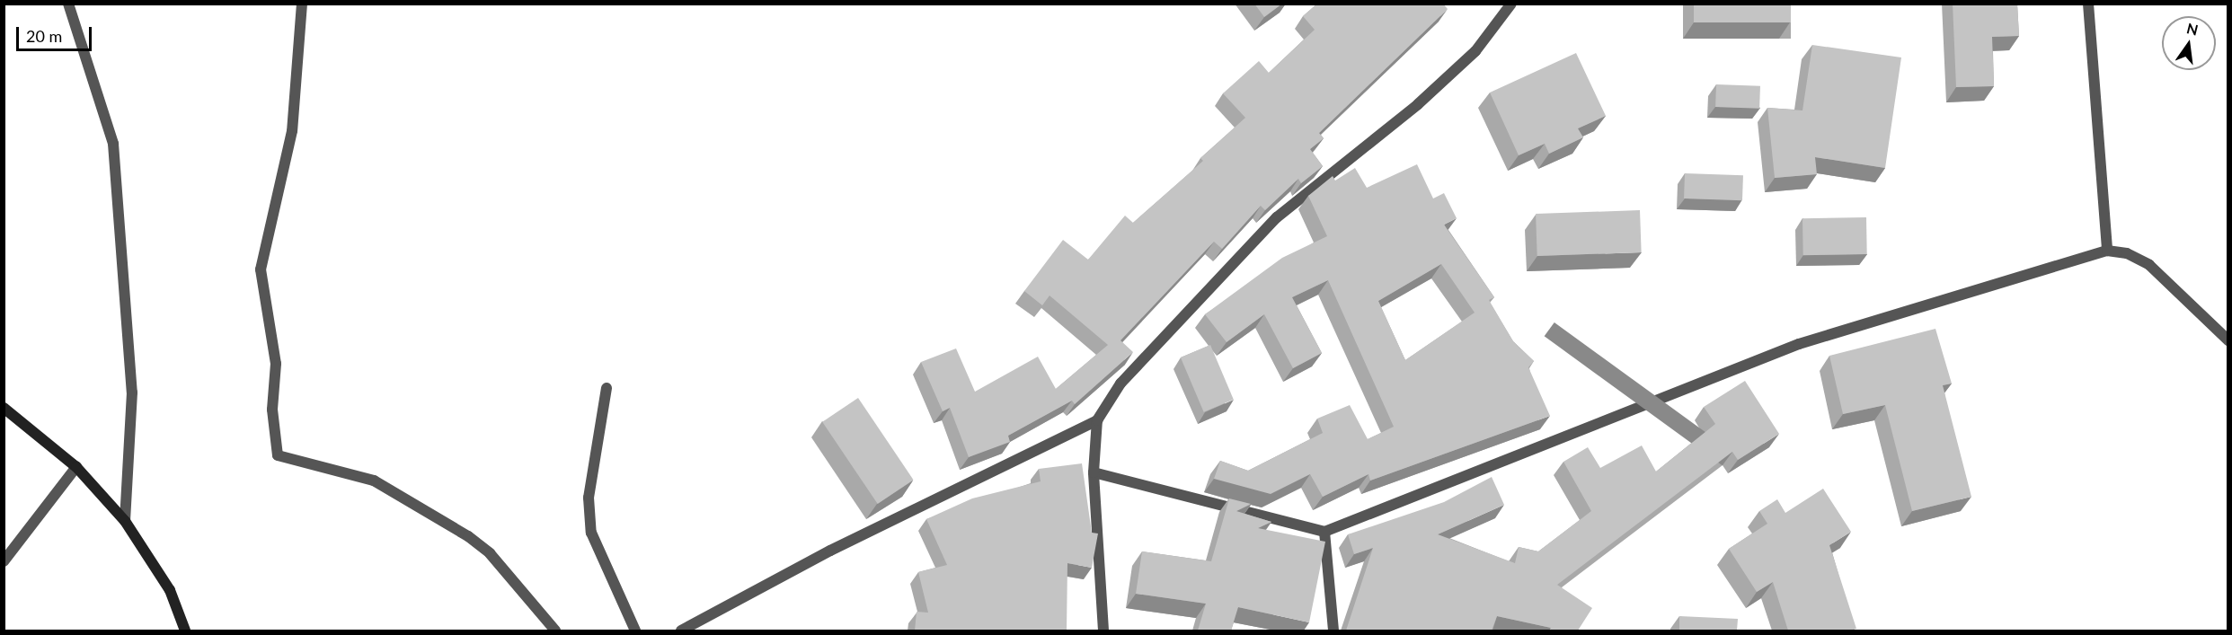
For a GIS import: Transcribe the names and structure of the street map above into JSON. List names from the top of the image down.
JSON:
{
  "scale_bar": "20 m",
  "north": "top"
}
